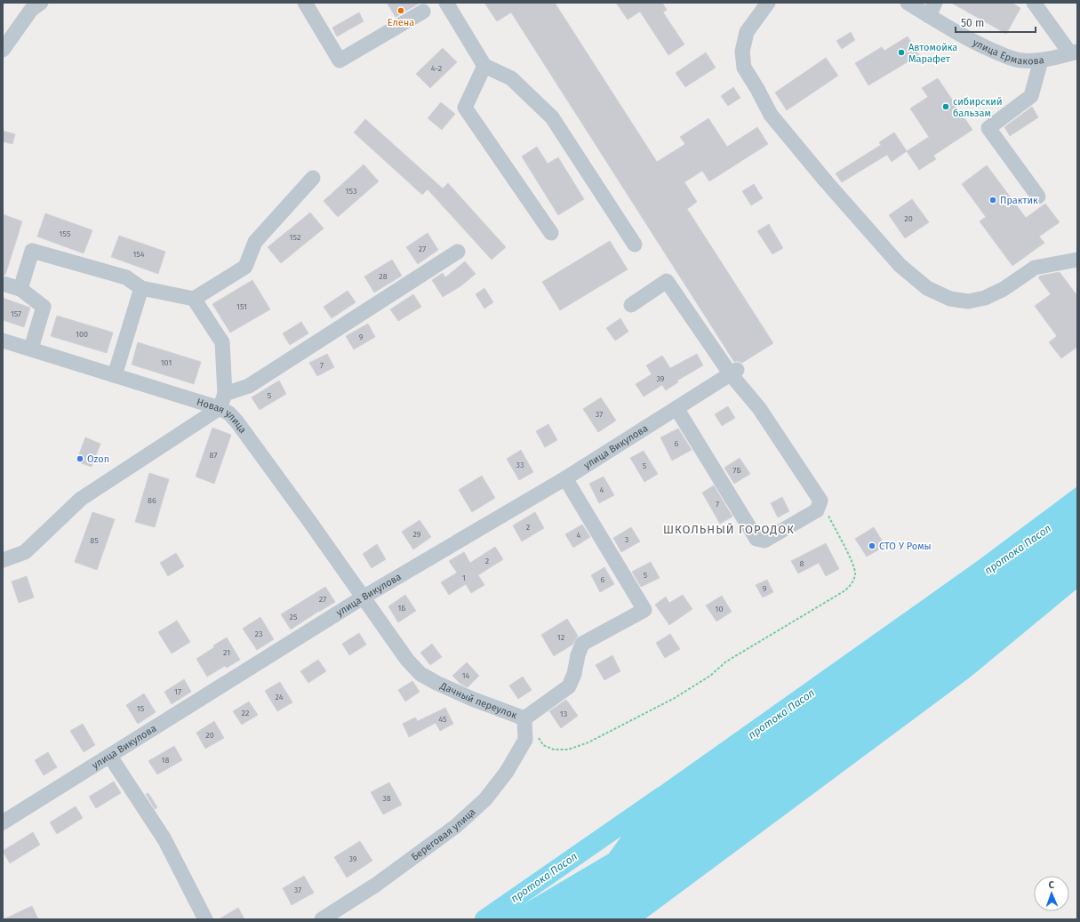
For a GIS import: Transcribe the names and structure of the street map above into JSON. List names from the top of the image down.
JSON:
{
  "streets": {
    "street": [
      "улица Ермакова",
      "Новая улица",
      "улица Викулова",
      "Дачный переулок",
      "Береговая улица"
    ]
  },
  "crossings": [
    ["Новая улица", "улица Викулова"],
    ["Новая улица", "Дачный переулок"],
    ["улица Викулова", "Дачный переулок"],
    ["Дачный переулок", "Береговая улица"]
  ],
  "districts": ["ШКОЛЬНЫЙ ГОРОДОК"],
  "water": ["протока Пасол"],
  "places": [
    "Елена",
    "Автомойка Марафет",
    "сибирский бальзам",
    "Практик",
    "Ozon",
    "СТО У Ромы"
  ],
  "house_numbers": [
    "4-2",
    "153",
    "20",
    "155",
    "152",
    "27",
    "154",
    "28",
    "151",
    "157",
    "100",
    "9",
    "101",
    "7",
    "39",
    "5",
    "37",
    "6",
    "87",
    "33",
    "5",
    "7Б",
    "4",
    "86",
    "7",
    "2",
    "29",
    "4",
    "3",
    "85",
    "2",
    "8",
    "5",
    "1",
    "6",
    "9",
    "27",
    "1Б",
    "10",
    "25",
    "23",
    "12",
    "21",
    "14",
    "17",
    "24",
    "15",
    "22",
    "13",
    "45",
    "20",
    "18",
    "38",
    "39",
    "37"
  ],
  "scale_bar": "50 m",
  "north": "top"
}
